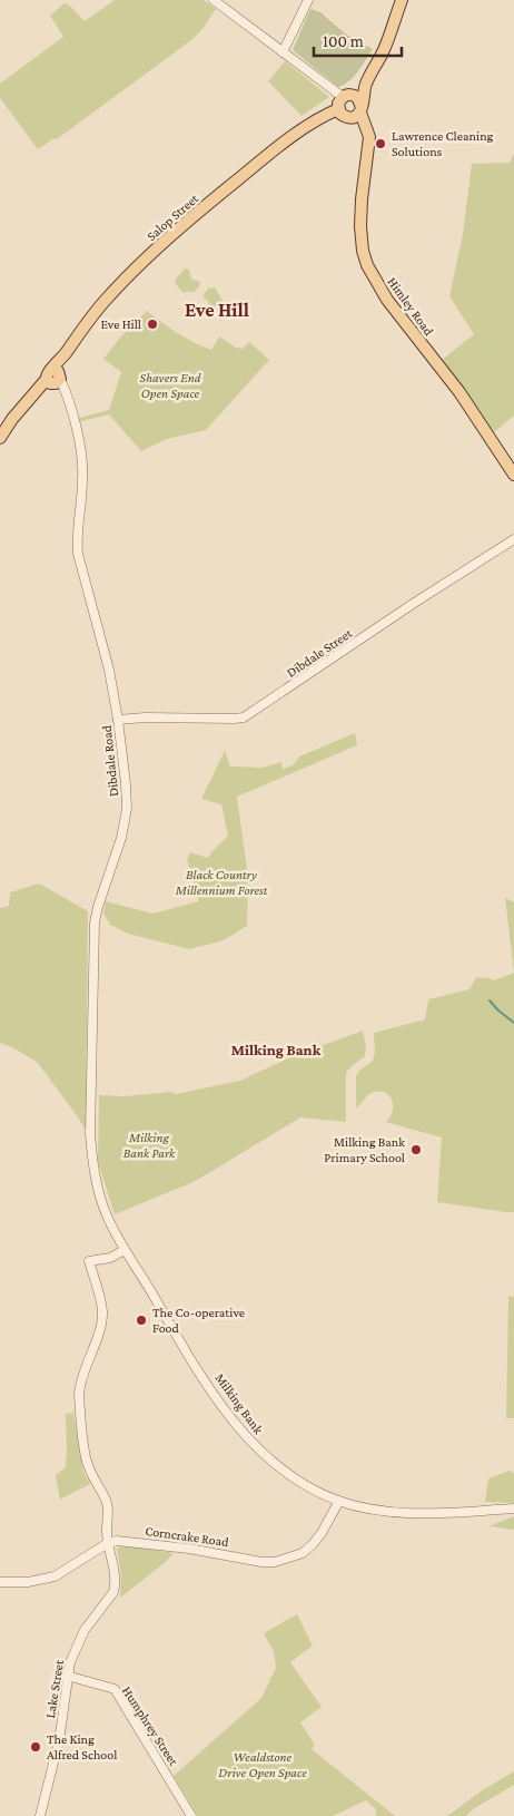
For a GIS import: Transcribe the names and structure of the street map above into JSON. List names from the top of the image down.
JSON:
{
  "streets": {
    "main road": ["Salop Street", "Himley Road"],
    "street": [
      "Dibdale Street",
      "Dibdale Road",
      "Milking Bank",
      "Corncrake Road",
      "Lake Street",
      "Humphrey Street"
    ]
  },
  "crossings": [
    ["Salop Street", "Himley Road"],
    ["Salop Street", "Dibdale Road"],
    ["Dibdale Street", "Dibdale Road"],
    ["Dibdale Road", "Milking Bank"],
    ["Milking Bank", "Corncrake Road"],
    ["Milking Bank", "Lake Street"],
    ["Corncrake Road", "Lake Street"],
    ["Lake Street", "Humphrey Street"]
  ],
  "districts": ["Eve Hill", "Milking Bank"],
  "parks": [
    "Shavers End Open Space",
    "Black Country Millennium Forest",
    "Milking Bank Park",
    "Wealdstone Drive Open Space"
  ],
  "places": [
    "Lawrence Cleaning Solutions",
    "Eve Hill",
    "Milking Bank Primary School",
    "The Co-operative Food",
    "The King Alfred School"
  ],
  "scale_bar": "100 m"
}
